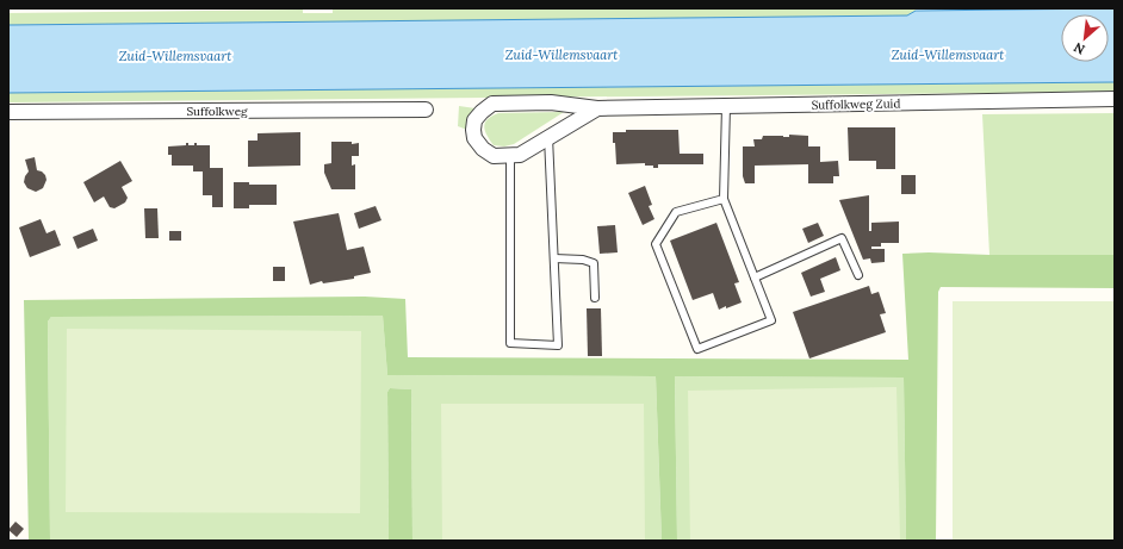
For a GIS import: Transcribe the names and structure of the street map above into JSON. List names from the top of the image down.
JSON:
{
  "streets": {
    "street": ["Suffolkweg Zuid", "Suffolkweg"]
  },
  "water": ["Zuid-Willemsvaart"],
  "north": "bottom left"
}
